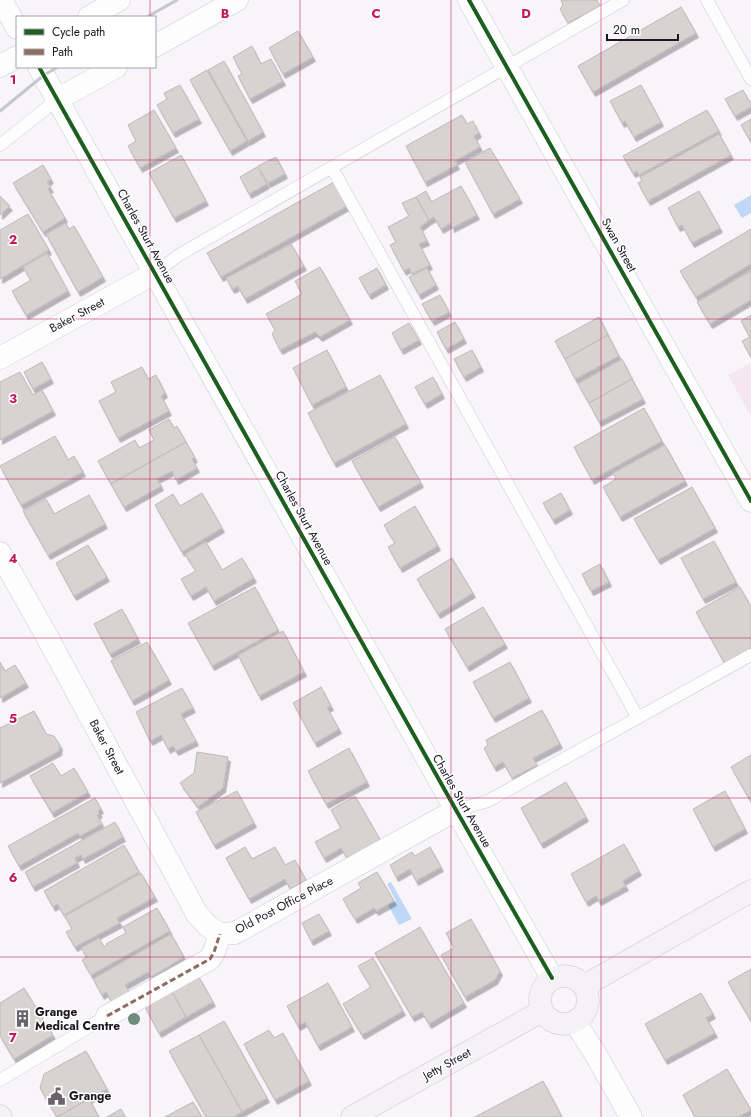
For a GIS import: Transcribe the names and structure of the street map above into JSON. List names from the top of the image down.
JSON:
{
  "streets": {
    "street": [
      "Charles Sturt Avenue",
      "Swan Street",
      "Baker Street",
      "Old Post Office Place",
      "Jetty Street"
    ]
  },
  "crossings": [
    ["Charles Sturt Avenue", "Baker Street"],
    ["Charles Sturt Avenue", "Old Post Office Place"],
    ["Charles Sturt Avenue", "Jetty Street"],
    ["Baker Street", "Old Post Office Place"]
  ],
  "places": {
    "building": ["Grange Medical Centre"],
    "public building": ["Grange"]
  },
  "legend": ["Cycle path", "Path"],
  "scale_bar": "20 m",
  "grid": {
    "columns": ["B", "C", "D"],
    "rows": [
      "1",
      "2",
      "3",
      "4",
      "5",
      "6",
      "7"
    ]
  }
}
